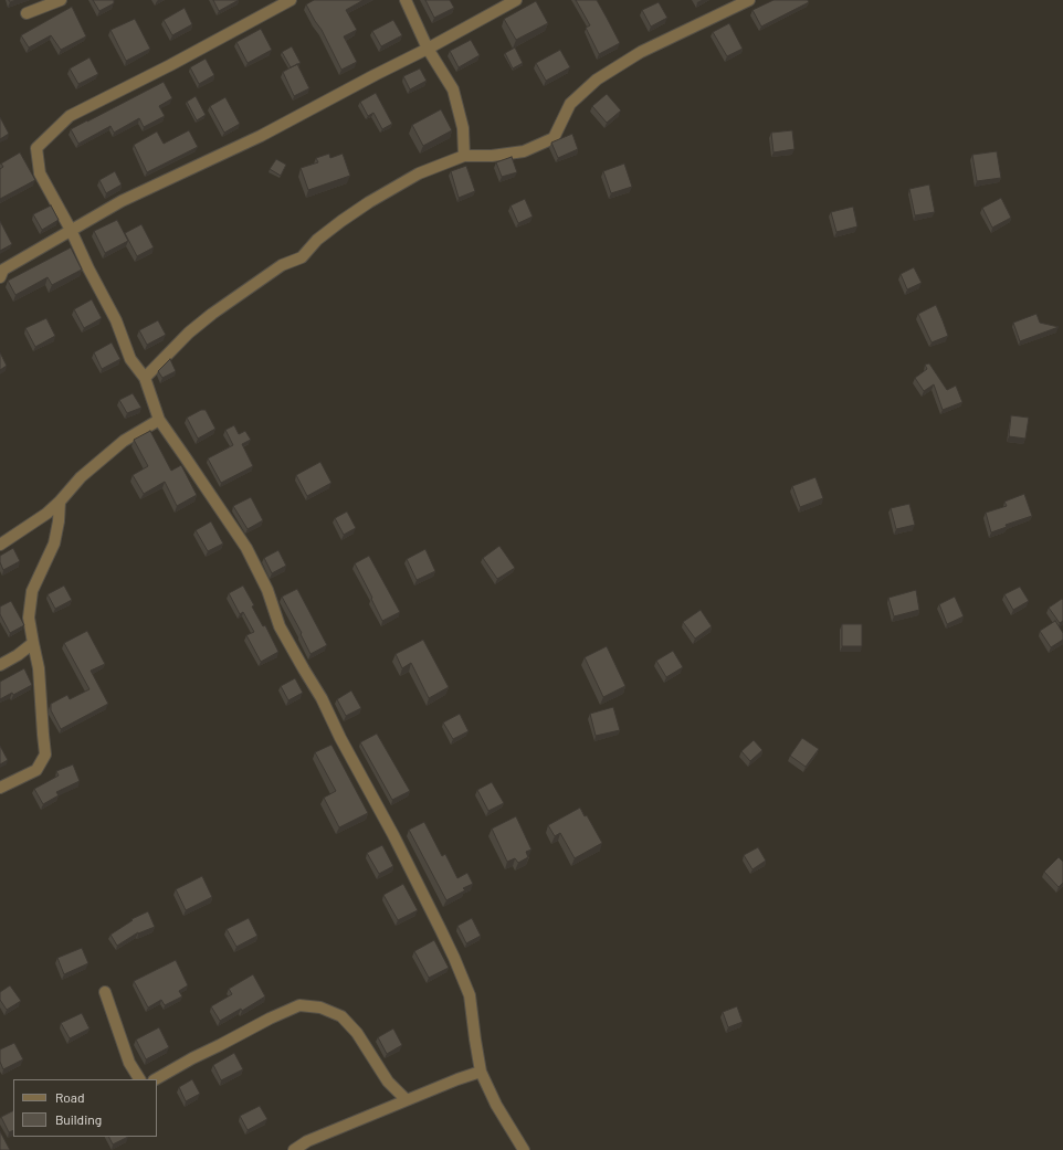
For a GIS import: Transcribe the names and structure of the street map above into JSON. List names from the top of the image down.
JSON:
{
  "legend": ["Road", "Building"]
}
